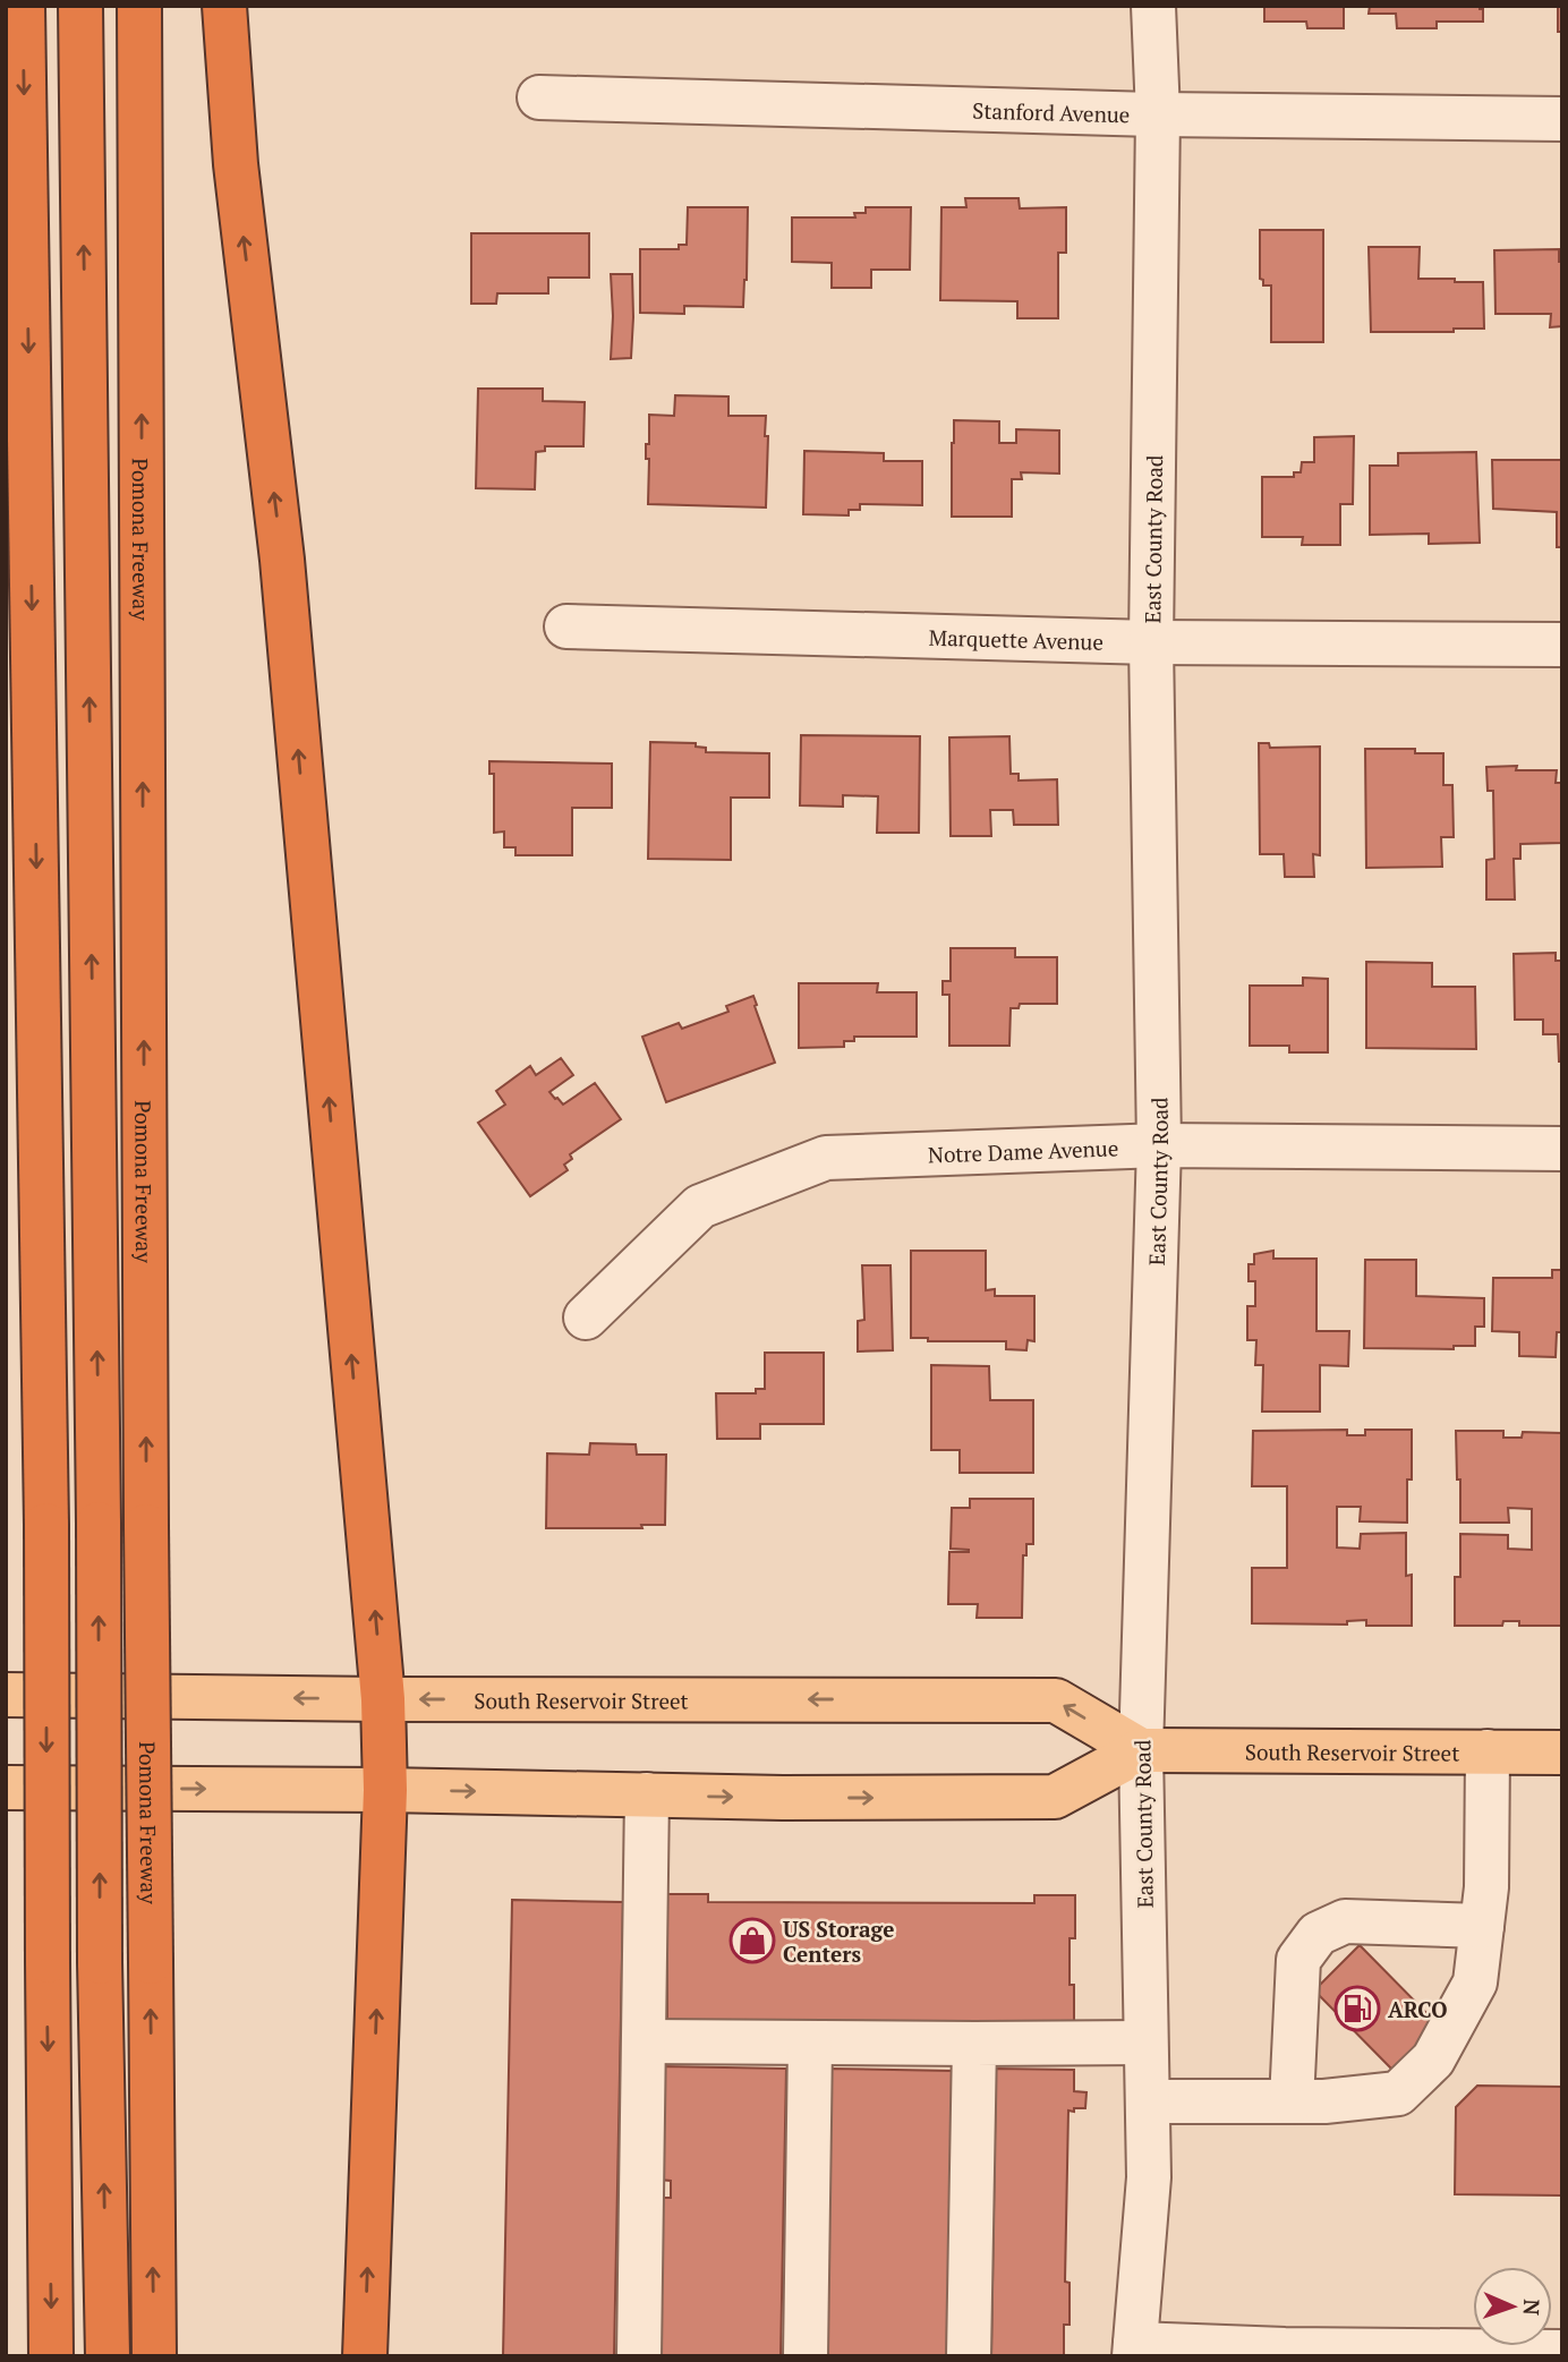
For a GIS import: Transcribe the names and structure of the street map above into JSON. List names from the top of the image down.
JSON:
{
  "streets": {
    "highway": ["Pomona Freeway"],
    "main road": ["South Reservoir Street"],
    "street": [
      "Stanford Avenue",
      "East County Road",
      "Marquette Avenue",
      "Notre Dame Avenue"
    ]
  },
  "crossings": [
    ["Stanford Avenue", "East County Road"],
    ["East County Road", "Marquette Avenue"],
    ["East County Road", "Notre Dame Avenue"],
    ["East County Road", "South Reservoir Street"]
  ],
  "places": {
    "shop": ["US Storage Centers"],
    "fuel station": ["ARCO"]
  },
  "north": "right"
}
